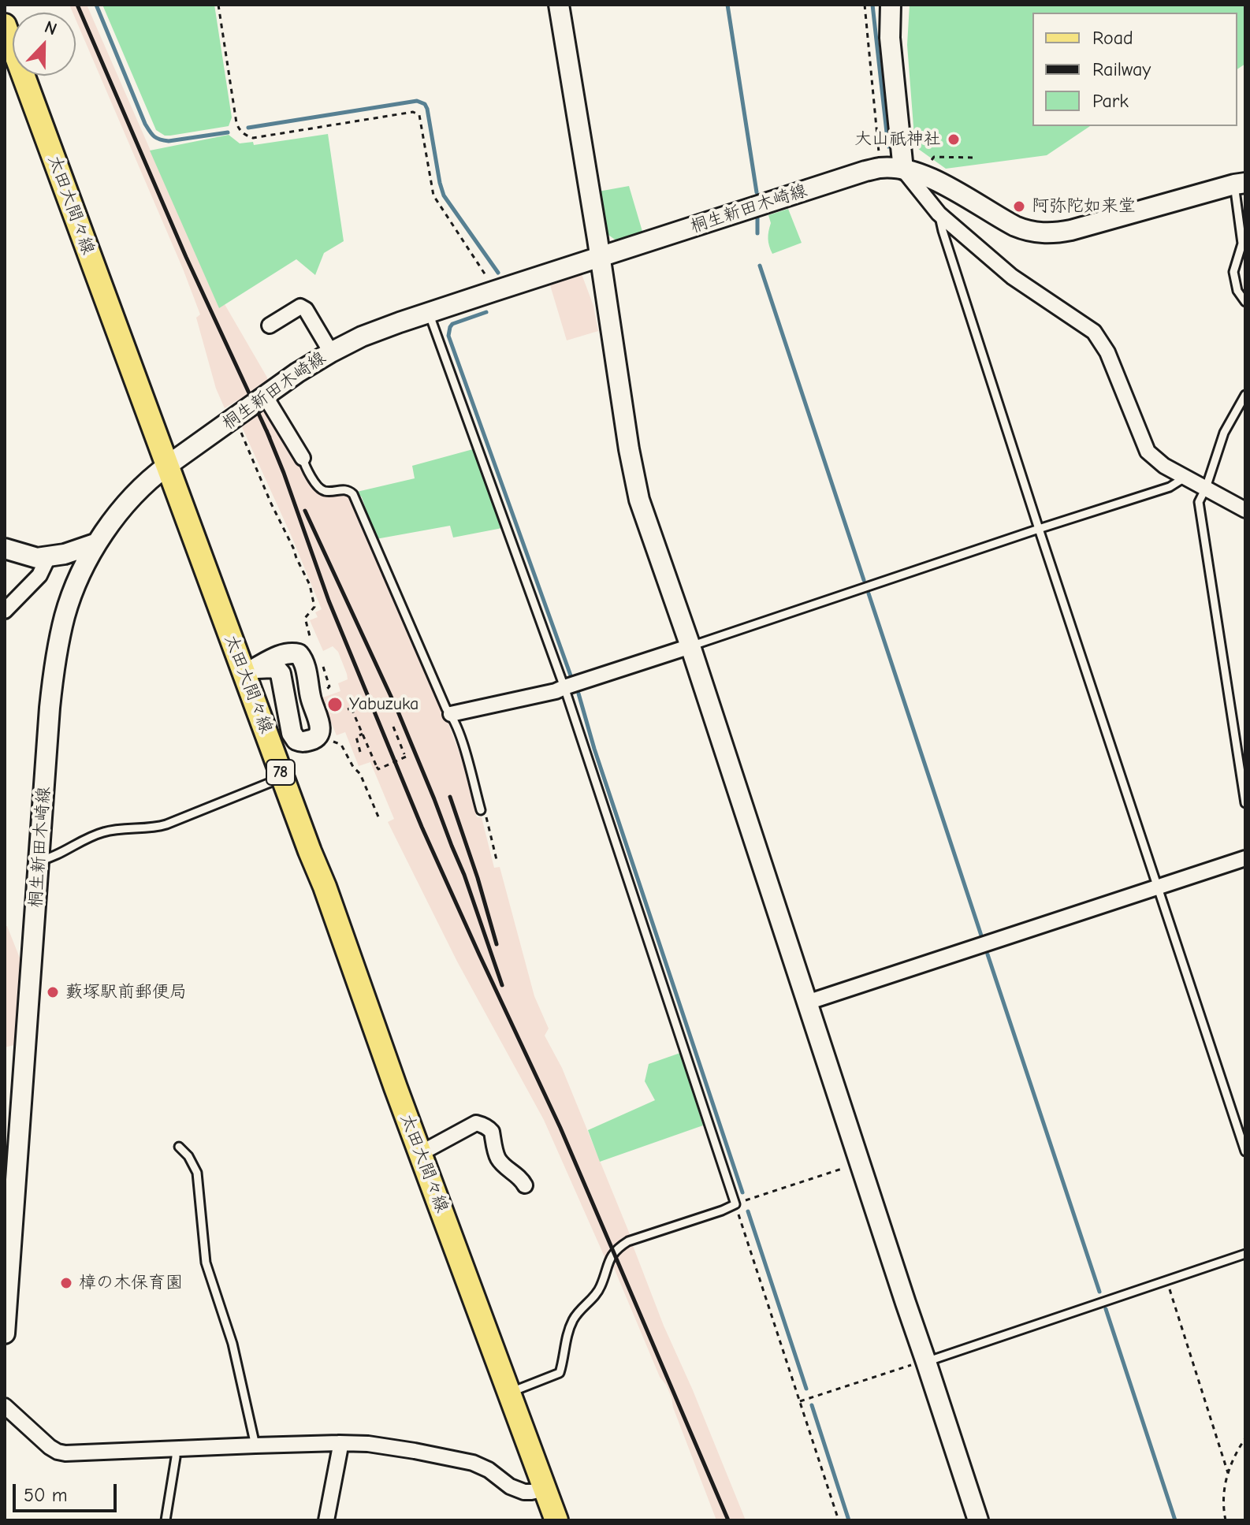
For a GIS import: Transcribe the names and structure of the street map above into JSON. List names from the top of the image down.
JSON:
{
  "streets": {
    "main road": ["太田大間々線", "78"],
    "street": ["桐生新田木崎線"]
  },
  "crossings": [
    ["太田大間々線", "桐生新田木崎線"]
  ],
  "places": [
    "大山祇神社",
    "阿弥陀如来堂",
    "Yabuzuka",
    "藪塚駅前郵便局",
    "樟の木保育園"
  ],
  "legend": ["Road", "Railway", "Park"],
  "scale_bar": "50 m",
  "north": "top"
}
